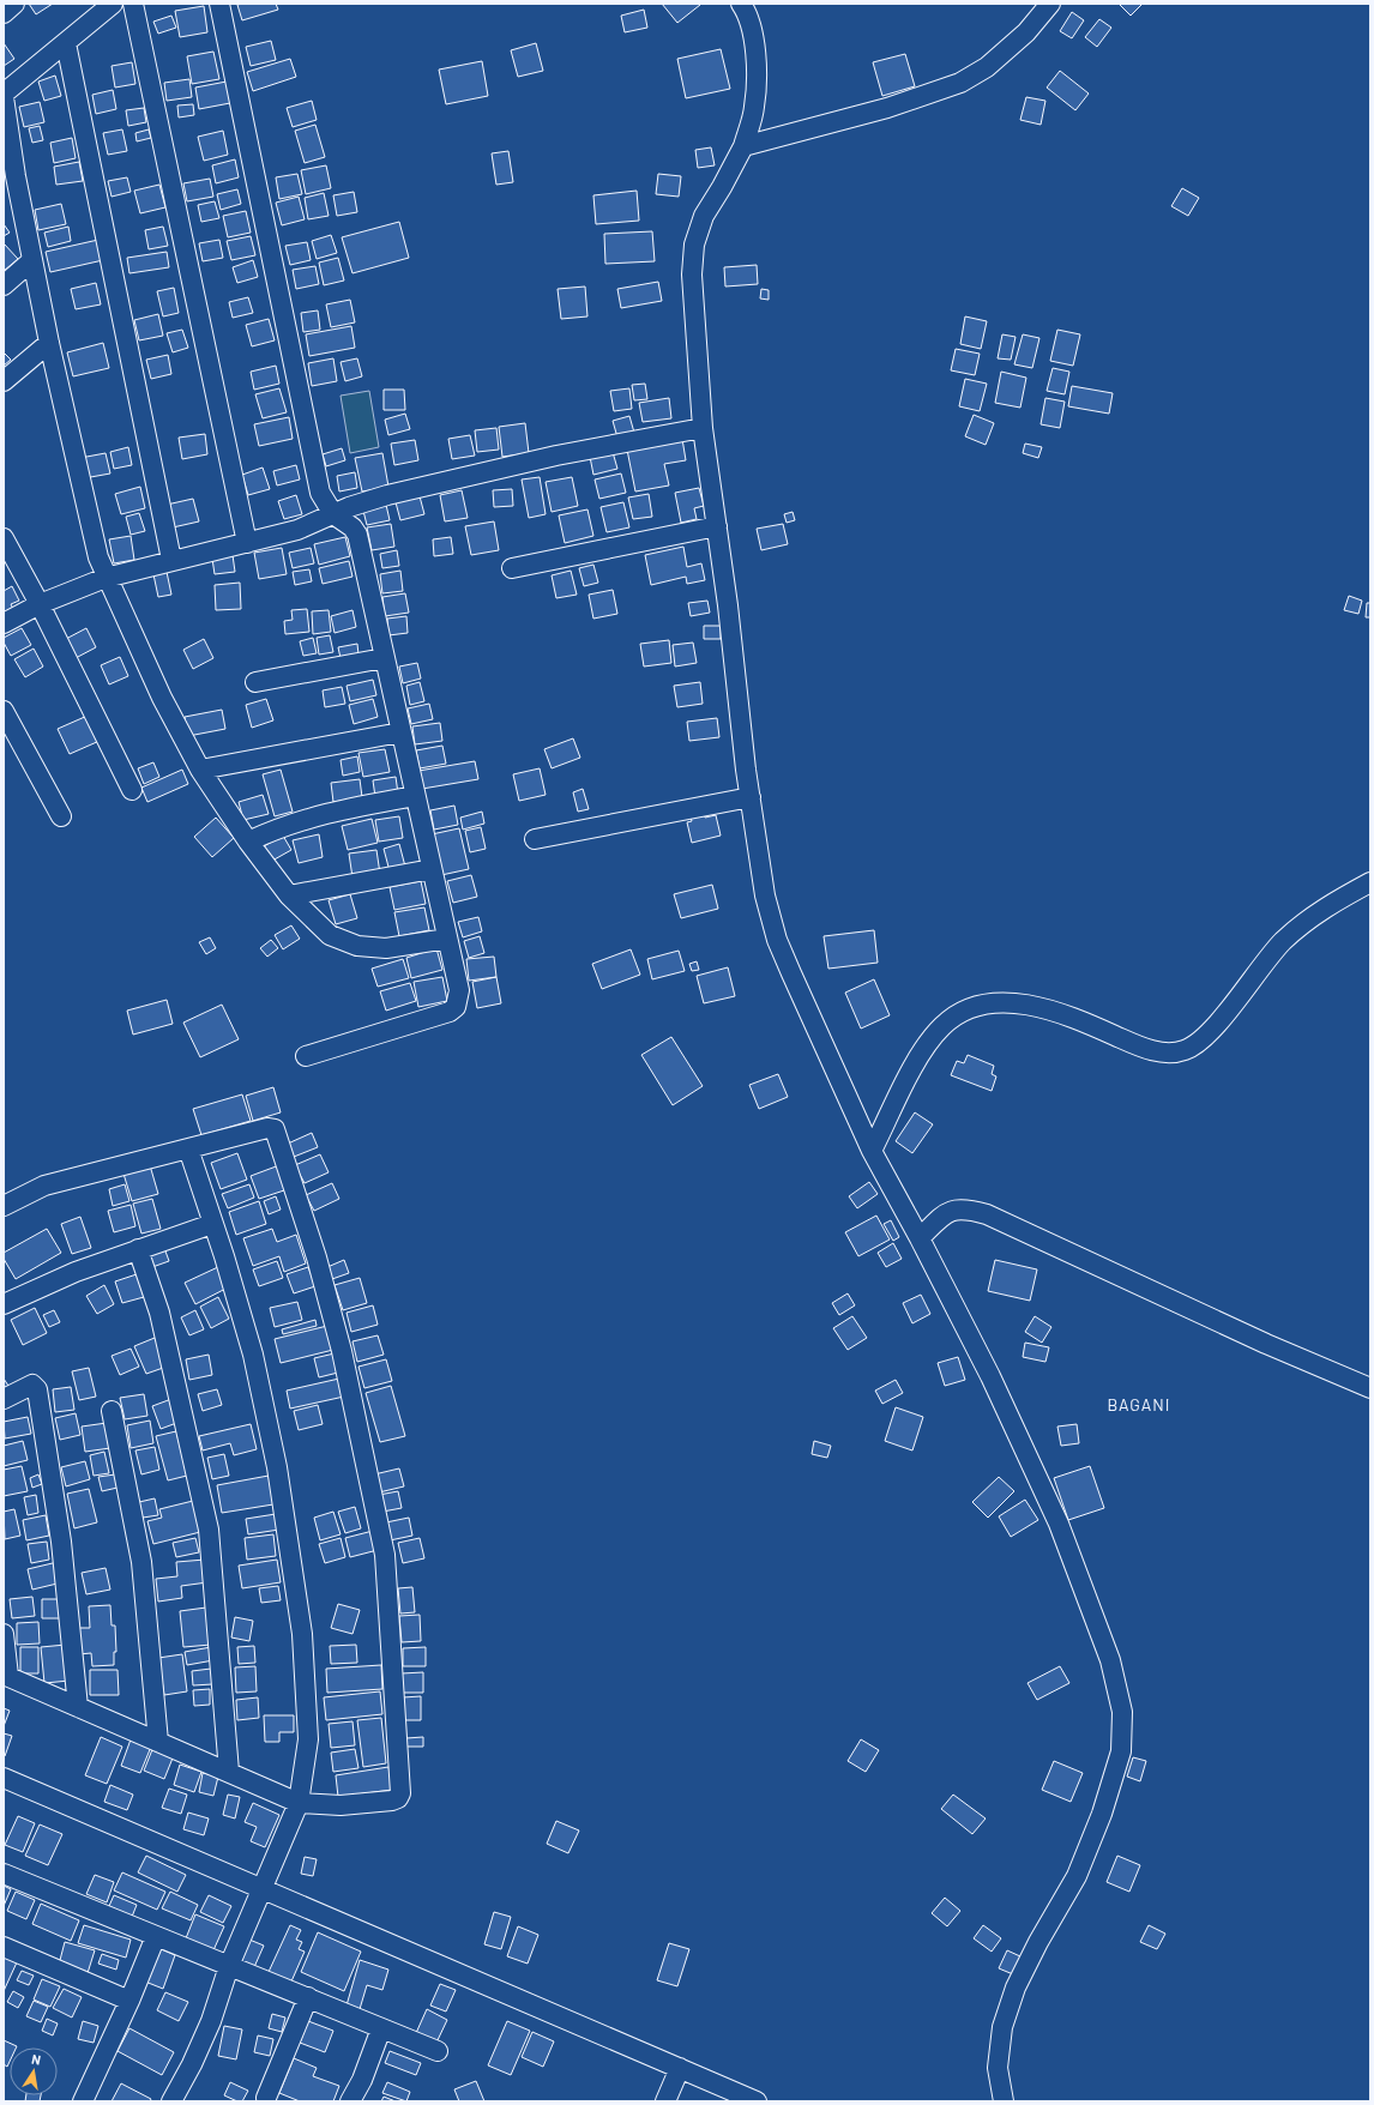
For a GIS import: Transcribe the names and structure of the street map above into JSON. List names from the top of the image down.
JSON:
{
  "districts": ["BAGANI"],
  "north": "top"
}
